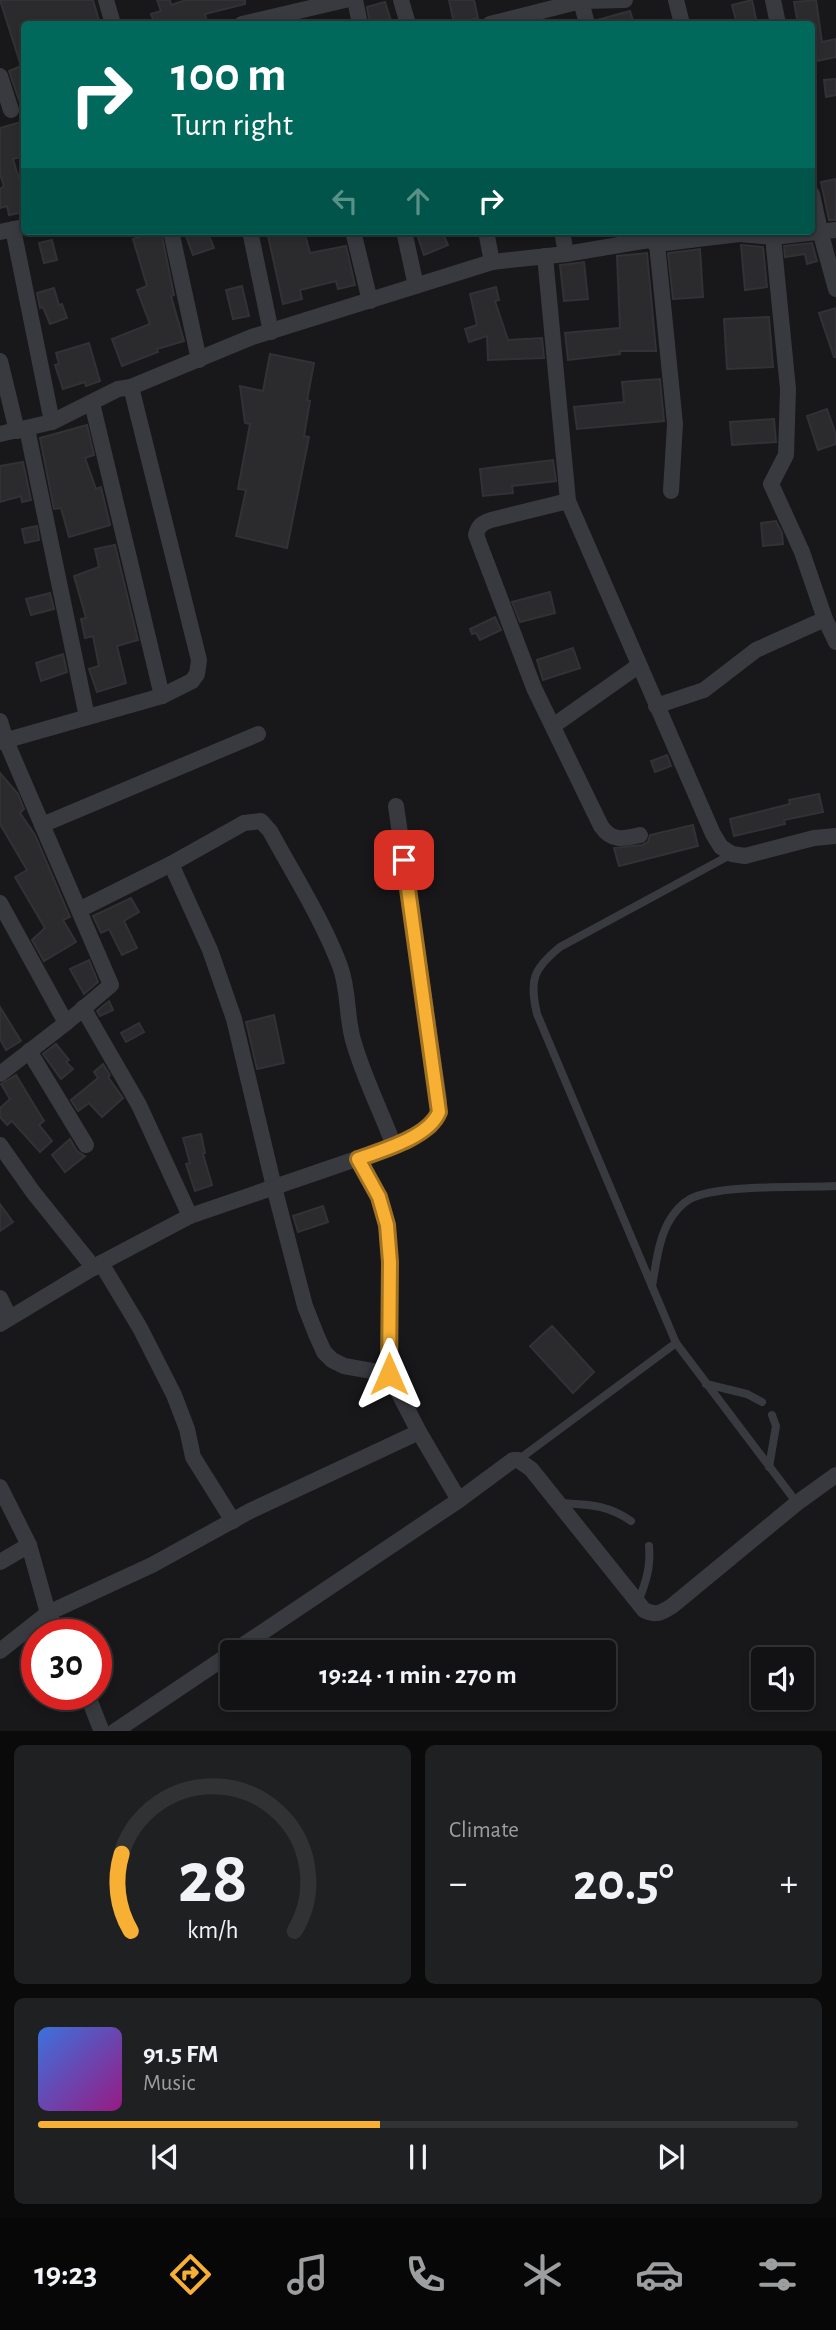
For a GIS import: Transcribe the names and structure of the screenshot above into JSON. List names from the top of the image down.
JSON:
{
  "page": {
    "turn": ["100 m", "Turn right"],
    "limit": "30",
    "trip": "19:24 · 1 min · 270 m",
    "tile": "Climate",
    "heat": ["−", "20.5°", "+"],
    "song": ["91.5 FM", "Music"],
    "tabs": "19:23",
    "gauge": ["28", "km/h"]
  }
}
